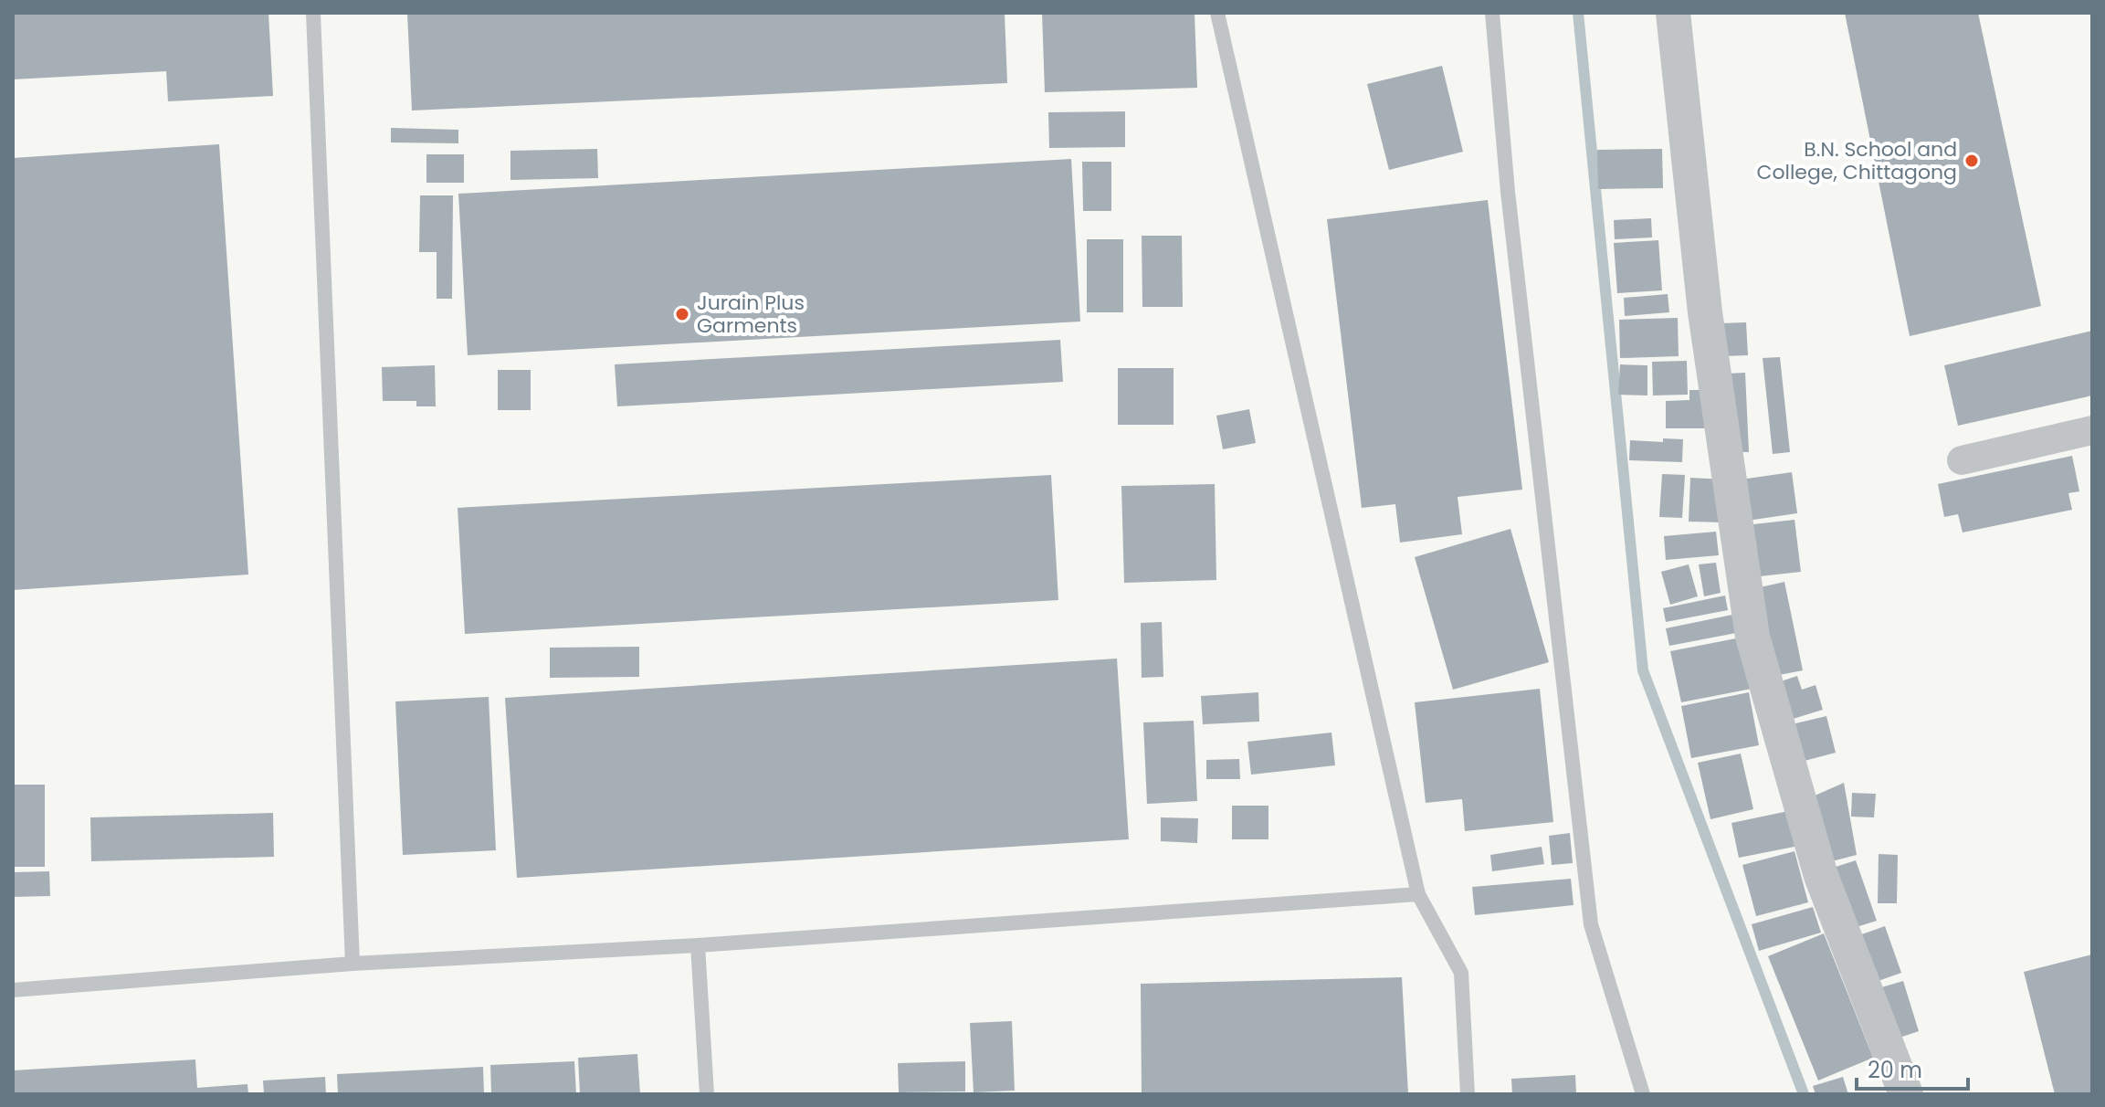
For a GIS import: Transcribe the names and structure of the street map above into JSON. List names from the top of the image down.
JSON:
{
  "places": ["B.N. School and College, Chittagong", "Jurain Plus Garments"],
  "scale_bar": "20 m"
}
